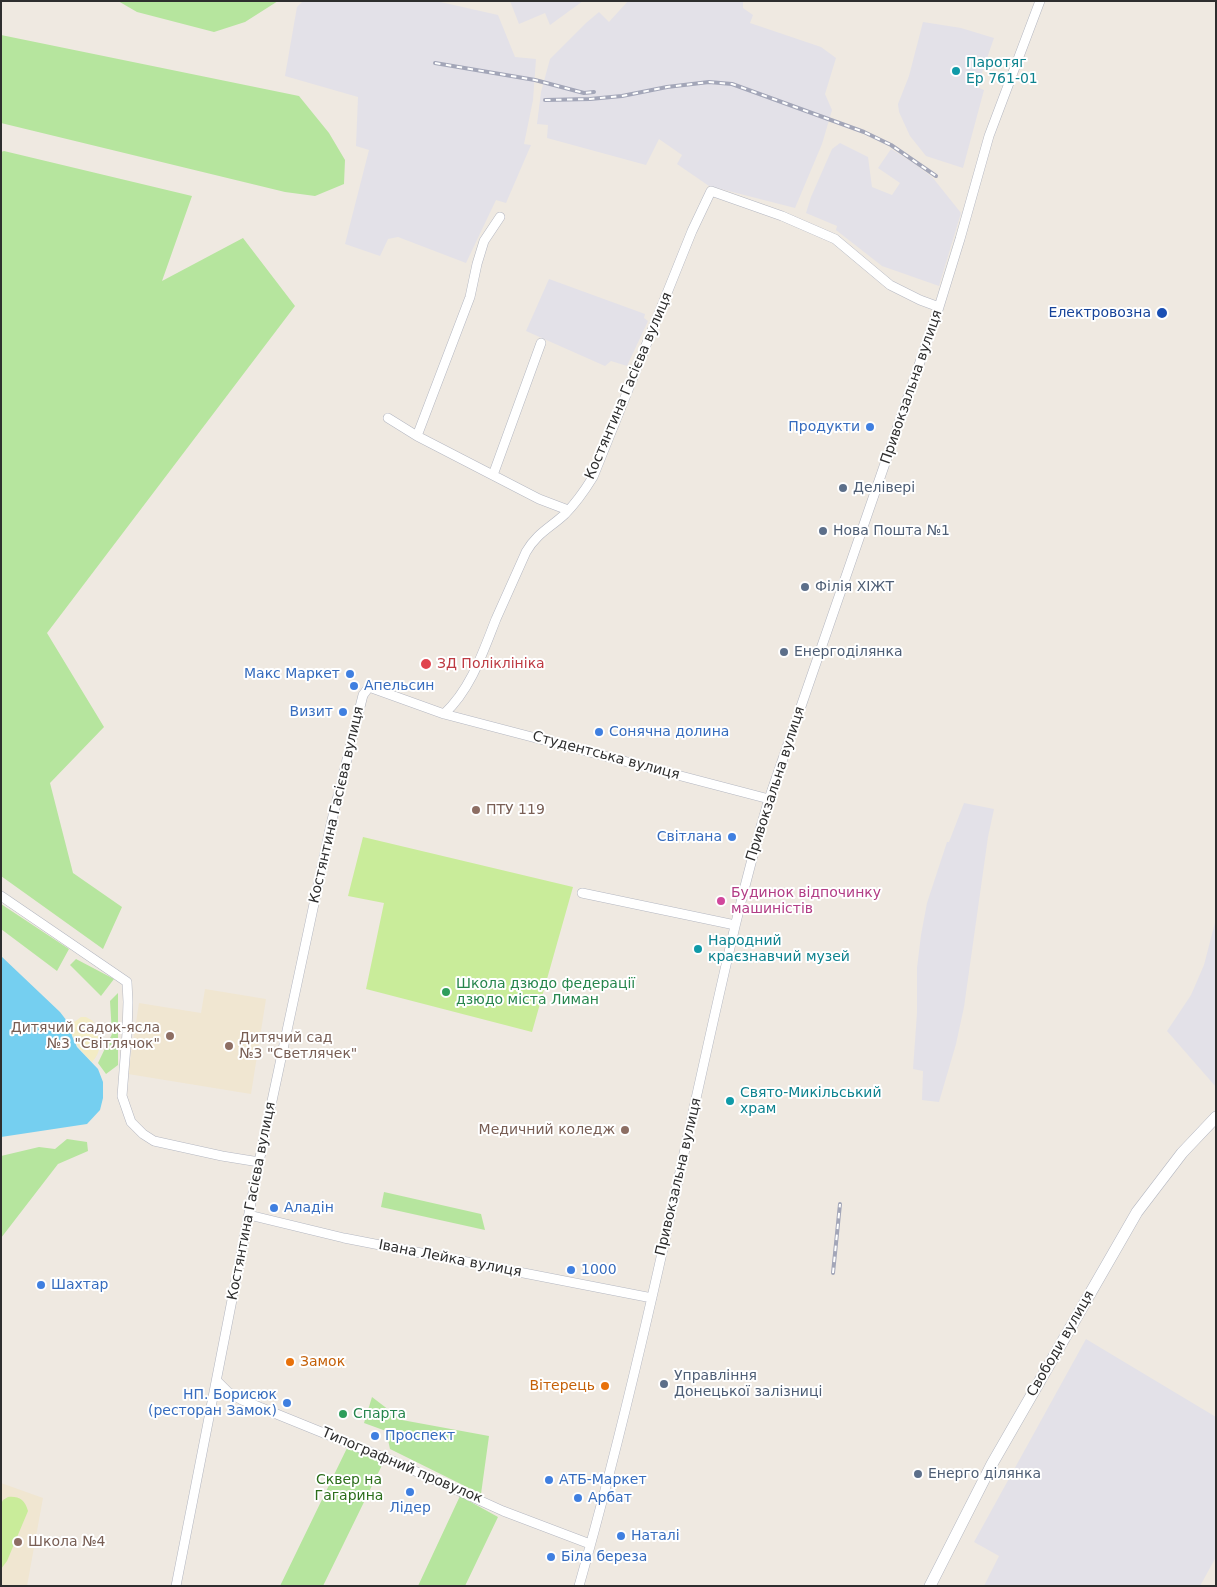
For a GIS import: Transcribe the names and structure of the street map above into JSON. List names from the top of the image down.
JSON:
{
  "streets": {
    "main road": ["Свободи вулиця"],
    "street": [
      "Костянтина Гасієва вулиця",
      "Привокзальна вулиця",
      "Студентська вулиця",
      "Івана Лейка вулиця",
      "Типографний провулок"
    ]
  },
  "crossings": [
    ["Костянтина Гасієва вулиця", "Привокзальна вулиця"],
    ["Костянтина Гасієва вулиця", "Студентська вулиця"],
    ["Костянтина Гасієва вулиця", "Івана Лейка вулиця"],
    ["Костянтина Гасієва вулиця", "Типографний провулок"],
    ["Привокзальна вулиця", "Студентська вулиця"],
    ["Привокзальна вулиця", "Івана Лейка вулиця"],
    ["Привокзальна вулиця", "Типографний провулок"]
  ],
  "parks": ["Сквер на Гагарина"],
  "places": [
    "Паротяг Ер 761-01",
    "Електровозна",
    "Продукти",
    "Делівері",
    "Нова Пошта №1",
    "Філія ХІЖТ",
    "Енергоділянка",
    "ЗД Поліклініка",
    "Макс Маркет",
    "Апельсин",
    "Визит",
    "Сонячна долина",
    "ПТУ 119",
    "Світлана",
    "Будинок відпочинку машиністів",
    "Народний краєзнавчий музей",
    "Школа дзюдо федерації дзюдо міста Лиман",
    "Дитячий садок-ясла №3 \"Світлячок\"",
    "Дитячий сад №3 \"Светлячек\"",
    "Свято-Микільський храм",
    "Медичний коледж",
    "Аладін",
    "1000",
    "Шахтар",
    "Замок",
    "Управління Донецької залізниці",
    "Вітерець",
    "НП. Борисюк (ресторан Замок)",
    "Спарта",
    "Проспект",
    "Енерго ділянка",
    "АТБ-Маркет",
    "Лідер",
    "Арбат",
    "Наталі",
    "Школа №4",
    "Біла береза"
  ]
}
